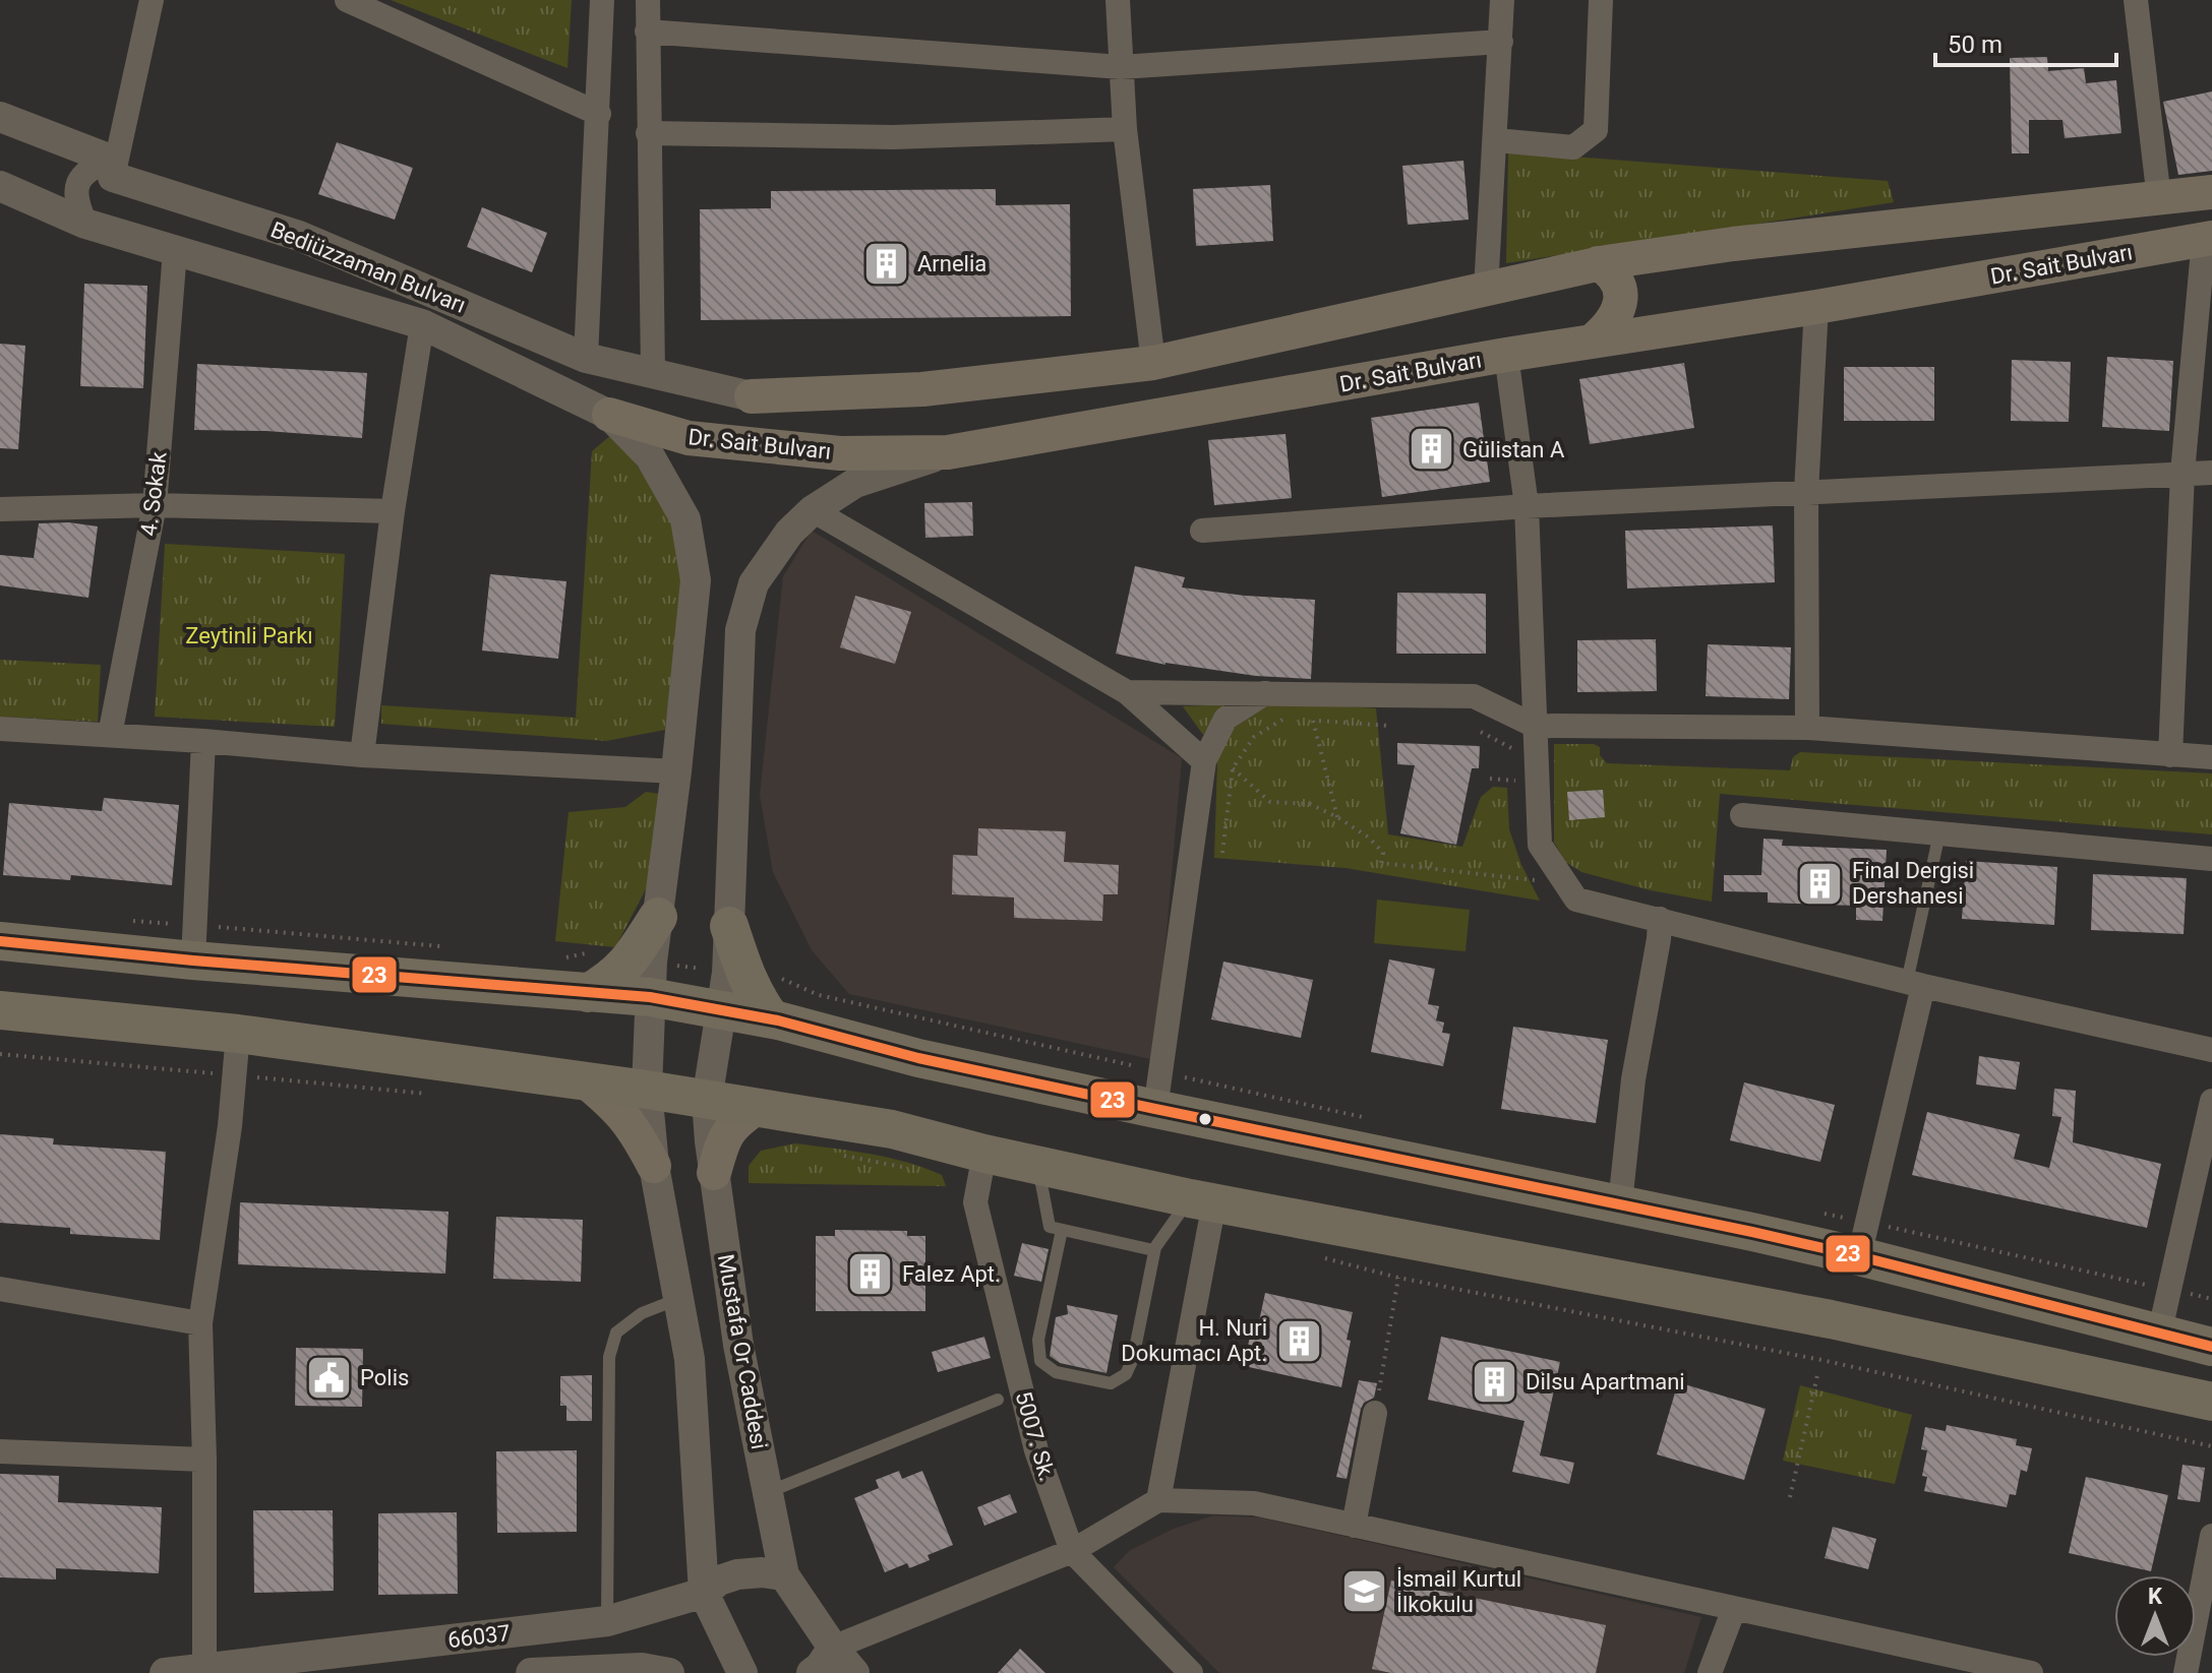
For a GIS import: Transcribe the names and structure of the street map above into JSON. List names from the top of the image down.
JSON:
{
  "streets": {
    "main road": ["Dr. Sait Bulvarı"],
    "street": [
      "Bediüzzaman Bulvarı",
      "4. Sokak",
      "Mustafa Or Caddesi",
      "5007. Sk.",
      "66037"
    ]
  },
  "crossings": [
    ["Dr. Sait Bulvarı", "Bediüzzaman Bulvarı"],
    ["Dr. Sait Bulvarı", "Mustafa Or Caddesi"],
    ["Bediüzzaman Bulvarı", "4. Sokak"],
    ["Mustafa Or Caddesi", "66037"]
  ],
  "parks": ["Zeytinli Parkı"],
  "places": {
    "building": [
      "Arnelia",
      "Gülistan A",
      "Final Dergisi Dershanesi",
      "Falez Apt.",
      "H. Nuri Dokumacı Apt.",
      "Dilsu Apartmani"
    ],
    "public building": ["Polis"],
    "school or university": ["İsmail Kurtul İlkokulu"]
  },
  "lines": ["transit line 23"],
  "scale_bar": "50 m",
  "north": "top"
}
